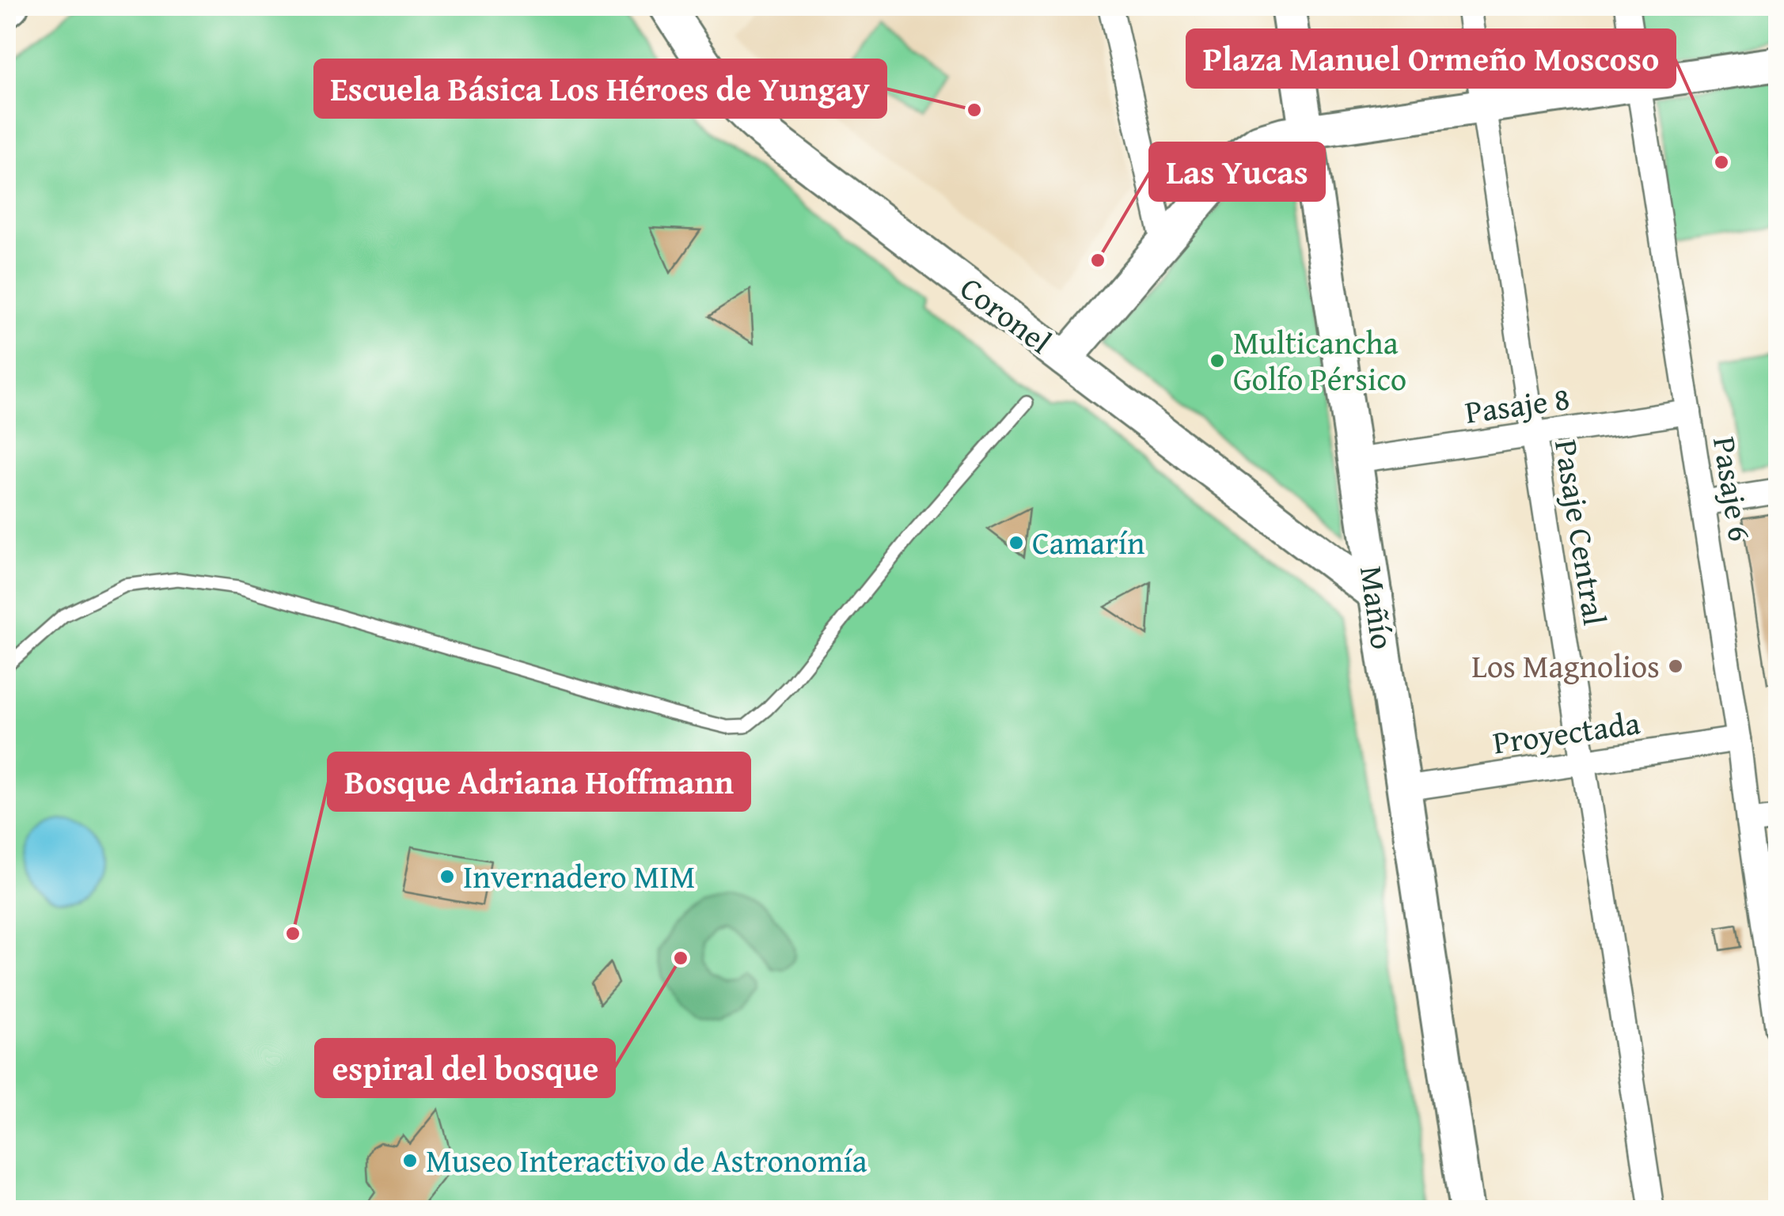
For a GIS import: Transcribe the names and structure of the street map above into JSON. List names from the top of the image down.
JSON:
{
  "streets": {
    "street": [
      "Coronel",
      "Pasaje 8",
      "Pasaje 6",
      "Pasaje Central",
      "Mañío",
      "Proyectada"
    ]
  },
  "crossings": [
    ["Coronel", "Mañío"],
    ["Pasaje 8", "Pasaje 6"],
    ["Pasaje 8", "Pasaje Central"],
    ["Pasaje 8", "Mañío"],
    ["Pasaje 6", "Proyectada"],
    ["Pasaje Central", "Proyectada"],
    ["Mañío", "Proyectada"]
  ],
  "places": [
    "Escuela Básica Los Héroes de Yungay",
    "Plaza Manuel Ormeño Moscoso",
    "Las Yucas",
    "Multicancha Golfo Pérsico",
    "Camarín",
    "Los Magnolios",
    "Invernadero MIM",
    "Bosque Adriana Hoffmann",
    "espiral del bosque",
    "Museo Interactivo de Astronomía"
  ]
}
